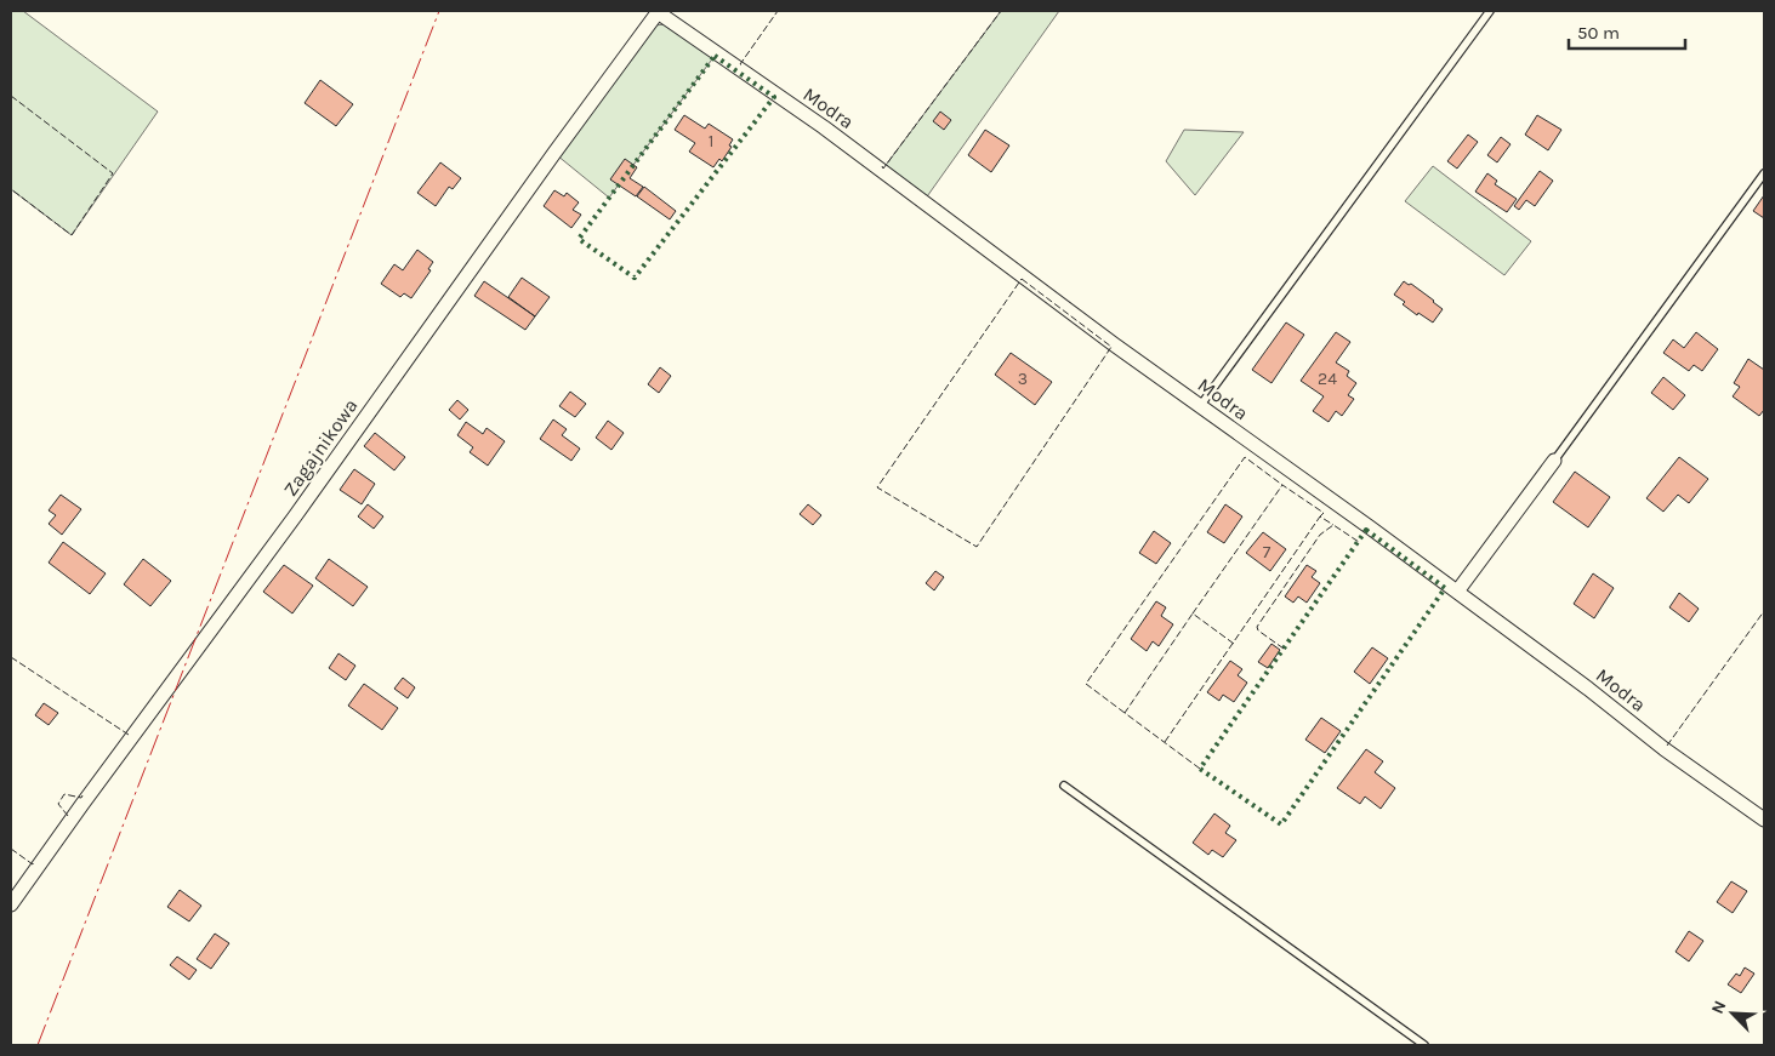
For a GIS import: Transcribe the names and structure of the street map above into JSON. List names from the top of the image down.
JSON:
{
  "streets": {
    "street": ["Modra", "Zagajnikowa"]
  },
  "crossings": [
    ["Modra", "Zagajnikowa"]
  ],
  "house_numbers": [
    "1",
    "3",
    "24",
    "7"
  ],
  "scale_bar": "50 m",
  "north": "top left"
}
